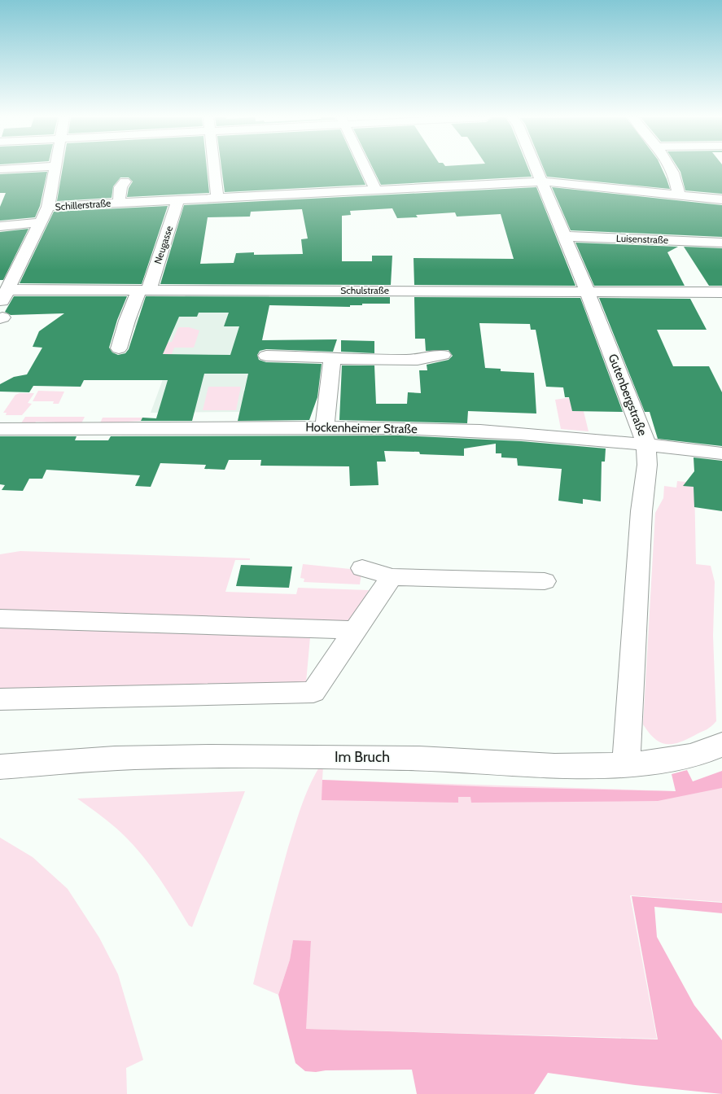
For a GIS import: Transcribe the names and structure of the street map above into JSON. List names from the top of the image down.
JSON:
{
  "streets": {
    "street": [
      "Schillerstraße",
      "Luisenstraße",
      "Neugasse",
      "Schulstraße",
      "Gutenbergstraße",
      "Hockenheimer Straße",
      "Im Bruch"
    ]
  },
  "crossings": [
    ["Schillerstraße", "Neugasse"],
    ["Schillerstraße", "Gutenbergstraße"],
    ["Luisenstraße", "Gutenbergstraße"],
    ["Neugasse", "Schulstraße"],
    ["Schulstraße", "Gutenbergstraße"],
    ["Gutenbergstraße", "Hockenheimer Straße"],
    ["Gutenbergstraße", "Im Bruch"]
  ]
}
